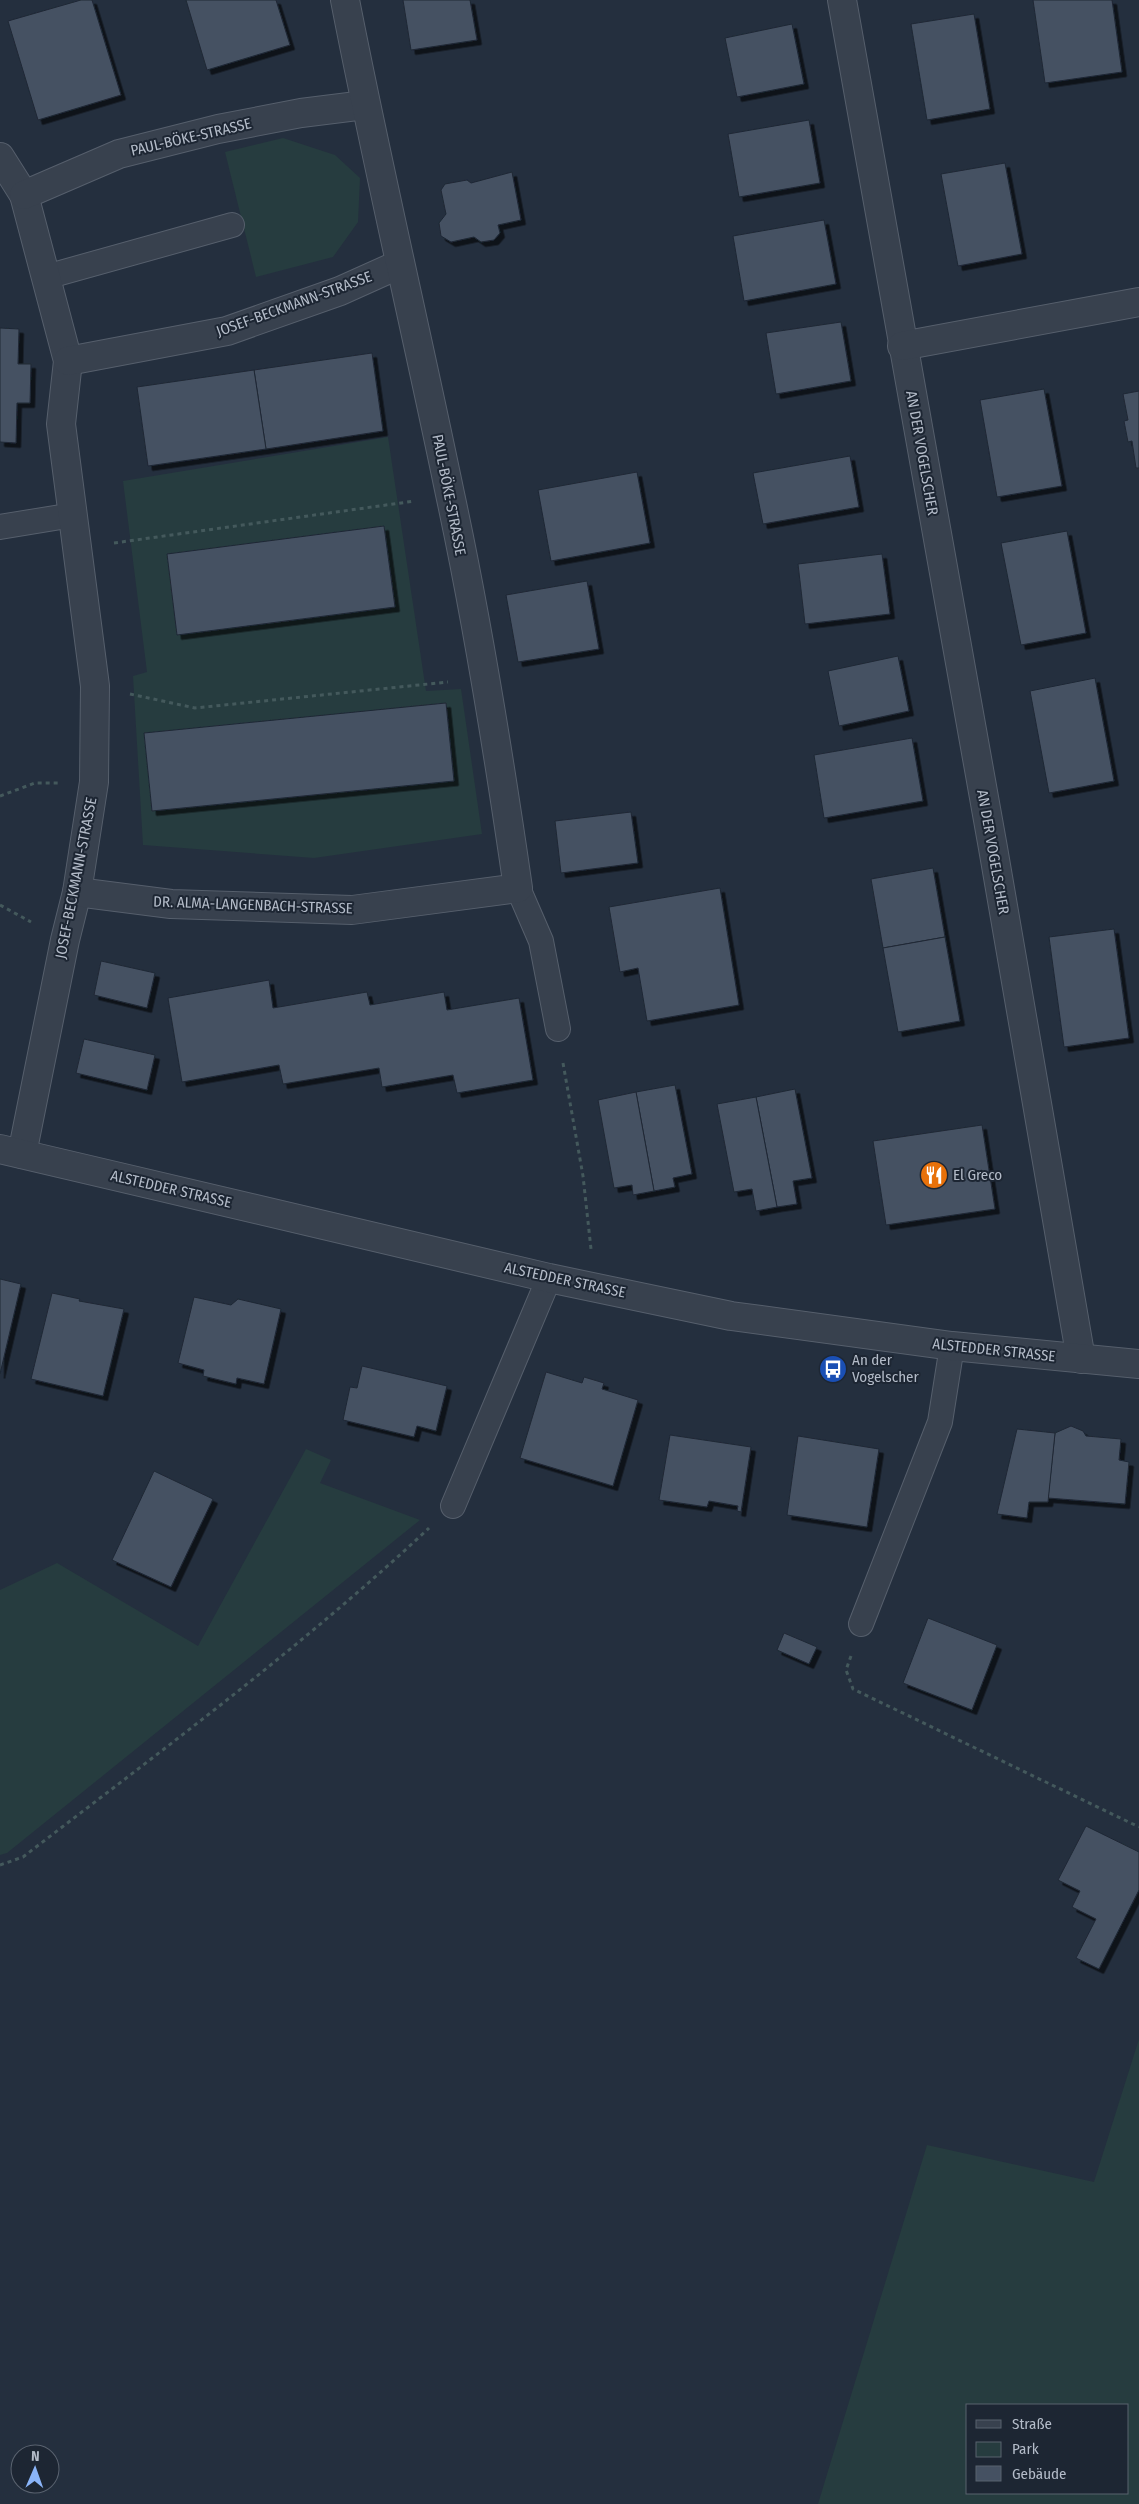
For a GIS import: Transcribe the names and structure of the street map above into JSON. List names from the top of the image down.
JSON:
{
  "streets": {
    "street": [
      "PAUL-BÖKE-STRASSE",
      "JOSEF-BECKMANN-STRASSE",
      "AN DER VOGELSCHER",
      "DR. ALMA-LANGENBACH-STRASSE",
      "ALSTEDDER STRASSE"
    ]
  },
  "crossings": [
    ["PAUL-BÖKE-STRASSE", "JOSEF-BECKMANN-STRASSE"],
    ["PAUL-BÖKE-STRASSE", "DR. ALMA-LANGENBACH-STRASSE"],
    ["JOSEF-BECKMANN-STRASSE", "DR. ALMA-LANGENBACH-STRASSE"],
    ["JOSEF-BECKMANN-STRASSE", "ALSTEDDER STRASSE"],
    ["AN DER VOGELSCHER", "ALSTEDDER STRASSE"]
  ],
  "places": {
    "restaurant": ["El Greco"],
    "bus stop": ["An der Vogelscher"]
  },
  "legend": ["Straße", "Park", "Gebäude"],
  "north": "top"
}
